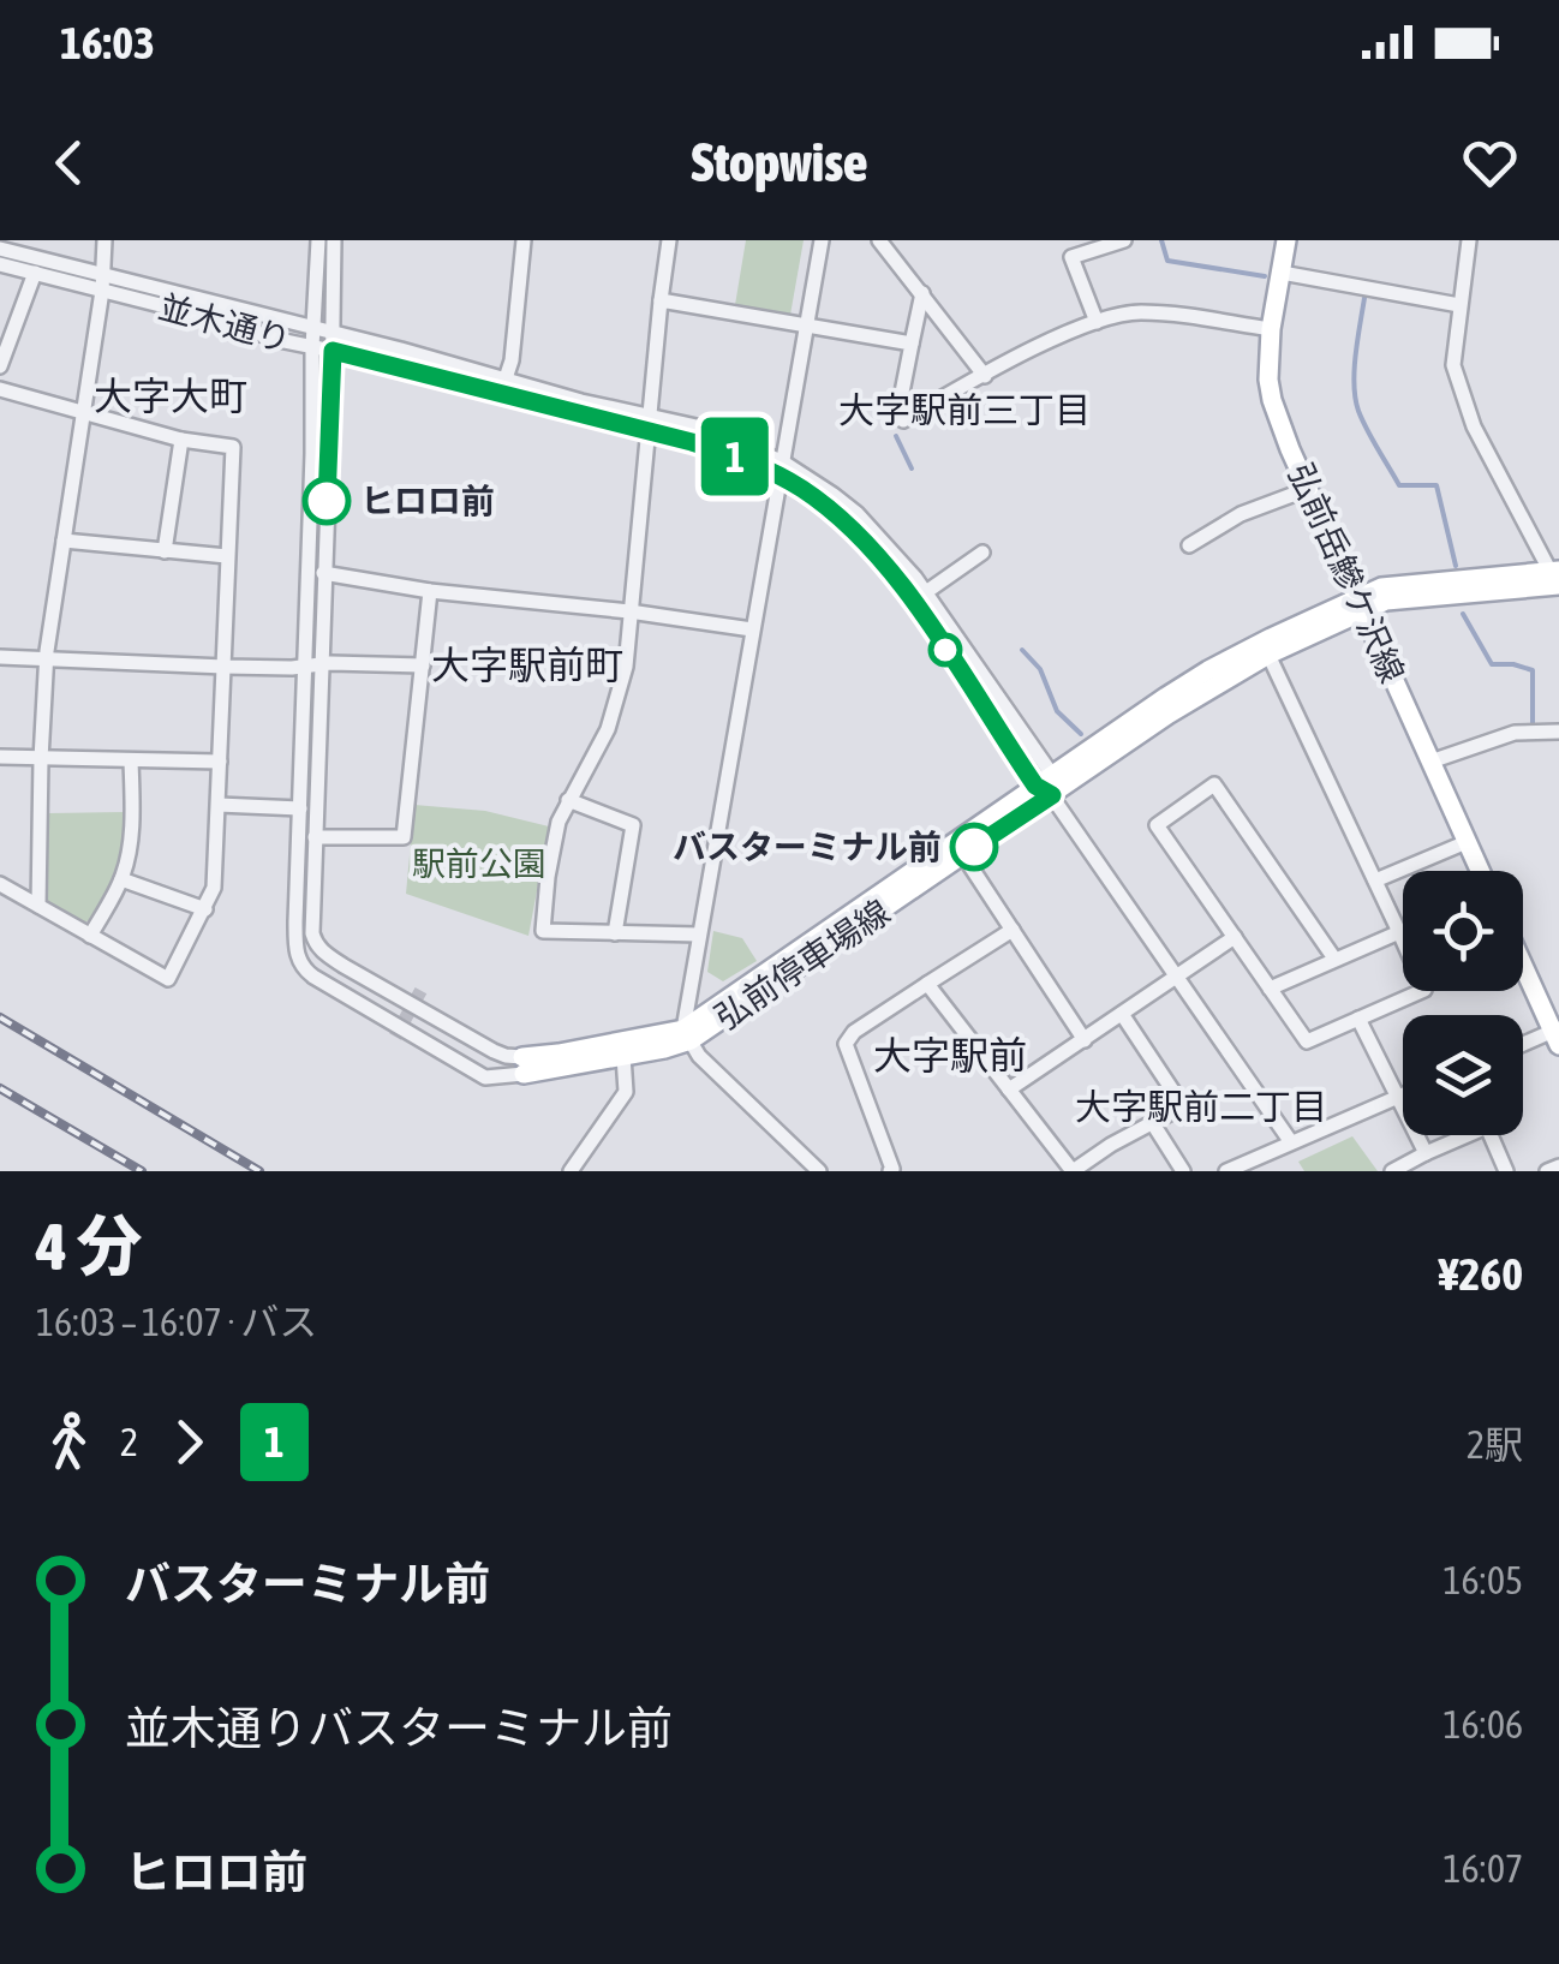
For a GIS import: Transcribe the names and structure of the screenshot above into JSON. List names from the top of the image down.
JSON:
{
  "streets": {
    "main road": ["弘前岳鰺ケ沢線", "弘前停車場線"],
    "street": ["並木通り"]
  },
  "crossings": [
    ["並木通り", "弘前停車場線"],
    ["弘前岳鰺ケ沢線", "弘前停車場線"]
  ],
  "districts": [
    "大字大町",
    "大字駅前三丁目",
    "大字駅前町",
    "大字駅前",
    "大字駅前二丁目"
  ],
  "parks": ["駅前公園"],
  "places": ["ヒロロ前", "バスターミナル前"],
  "lines": ["bus line 1"],
  "page": {
    "status": "16:03",
    "header": "Stopwise",
    "on_map": "1",
    "heading": ["4 分", "16:03 – 16:07 · バス", "¥260"],
    "legs": ["2", "1", "2駅"],
    "list": [
      {
        "name": "バスターミナル前",
        "value": "16:05"
      },
      {
        "name": "並木通りバスターミナル前",
        "value": "16:06"
      },
      {
        "name": "ヒロロ前",
        "value": "16:07"
      }
    ]
  }
}
